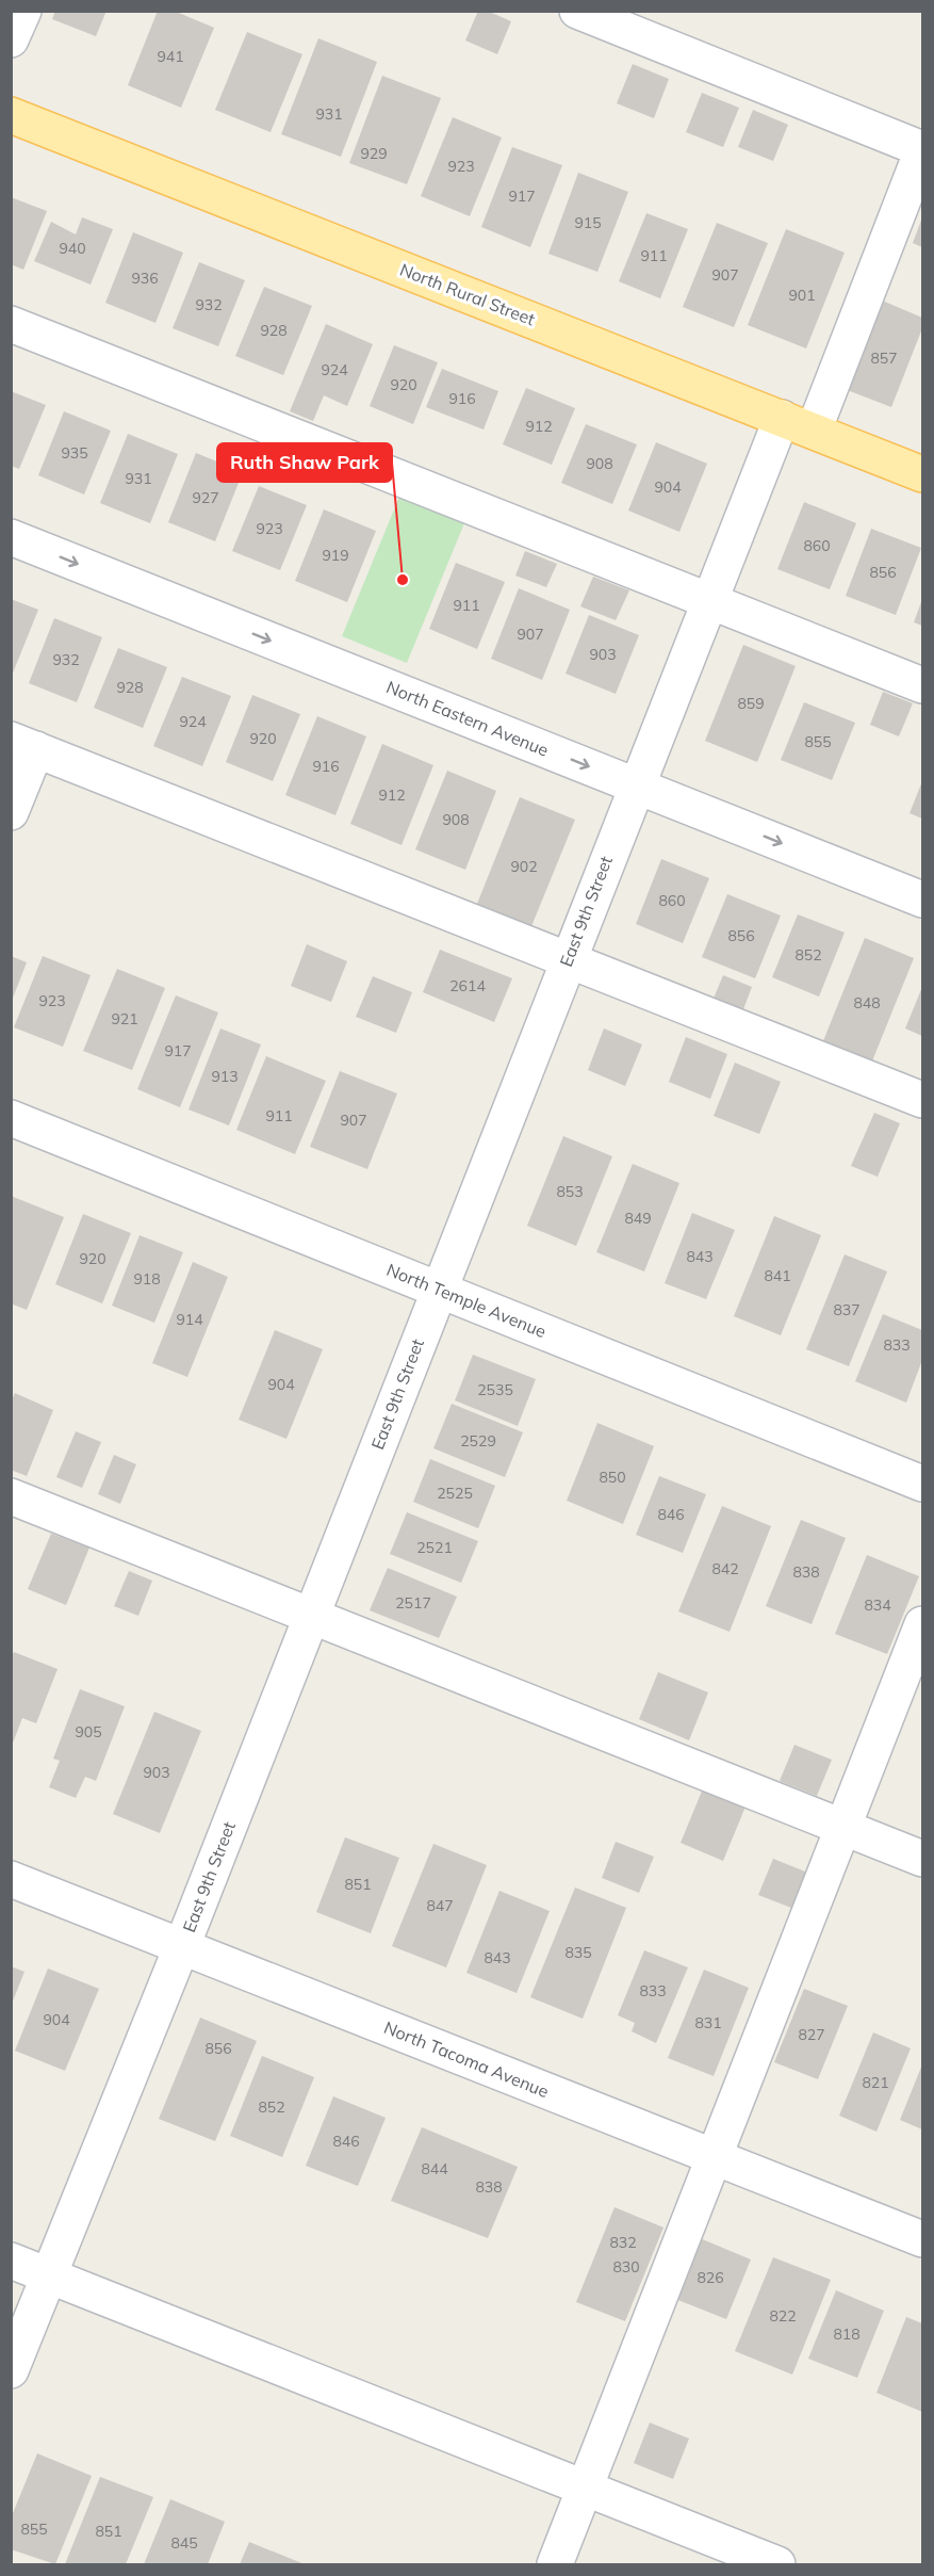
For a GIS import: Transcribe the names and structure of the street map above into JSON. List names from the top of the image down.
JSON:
{
  "streets": {
    "main road": ["North Rural Street"],
    "street": [
      "North Eastern Avenue",
      "East 9th Street",
      "North Temple Avenue",
      "North Tacoma Avenue"
    ]
  },
  "crossings": [
    ["North Rural Street", "East 9th Street"],
    ["North Eastern Avenue", "East 9th Street"],
    ["East 9th Street", "North Temple Avenue"],
    ["East 9th Street", "North Tacoma Avenue"]
  ],
  "places": ["Ruth Shaw Park"],
  "house_numbers": [
    "941",
    "931",
    "929",
    "923",
    "917",
    "915",
    "940",
    "911",
    "907",
    "936",
    "901",
    "932",
    "928",
    "857",
    "924",
    "920",
    "916",
    "912",
    "935",
    "908",
    "931",
    "904",
    "927",
    "923",
    "860",
    "919",
    "856",
    "911",
    "907",
    "903",
    "932",
    "928",
    "859",
    "924",
    "920",
    "855",
    "916",
    "912",
    "908",
    "902",
    "860",
    "856",
    "852",
    "2614",
    "923",
    "848",
    "921",
    "917",
    "913",
    "911",
    "907",
    "853",
    "849",
    "843",
    "920",
    "841",
    "918",
    "837",
    "914",
    "833",
    "904",
    "2535",
    "2529",
    "850",
    "2525",
    "846",
    "2521",
    "842",
    "838",
    "2517",
    "834",
    "905",
    "903",
    "851",
    "847",
    "835",
    "843",
    "833",
    "904",
    "831",
    "827",
    "856",
    "821",
    "852",
    "846",
    "844",
    "838",
    "832",
    "830",
    "826",
    "822",
    "818",
    "855",
    "851",
    "845"
  ]
}
